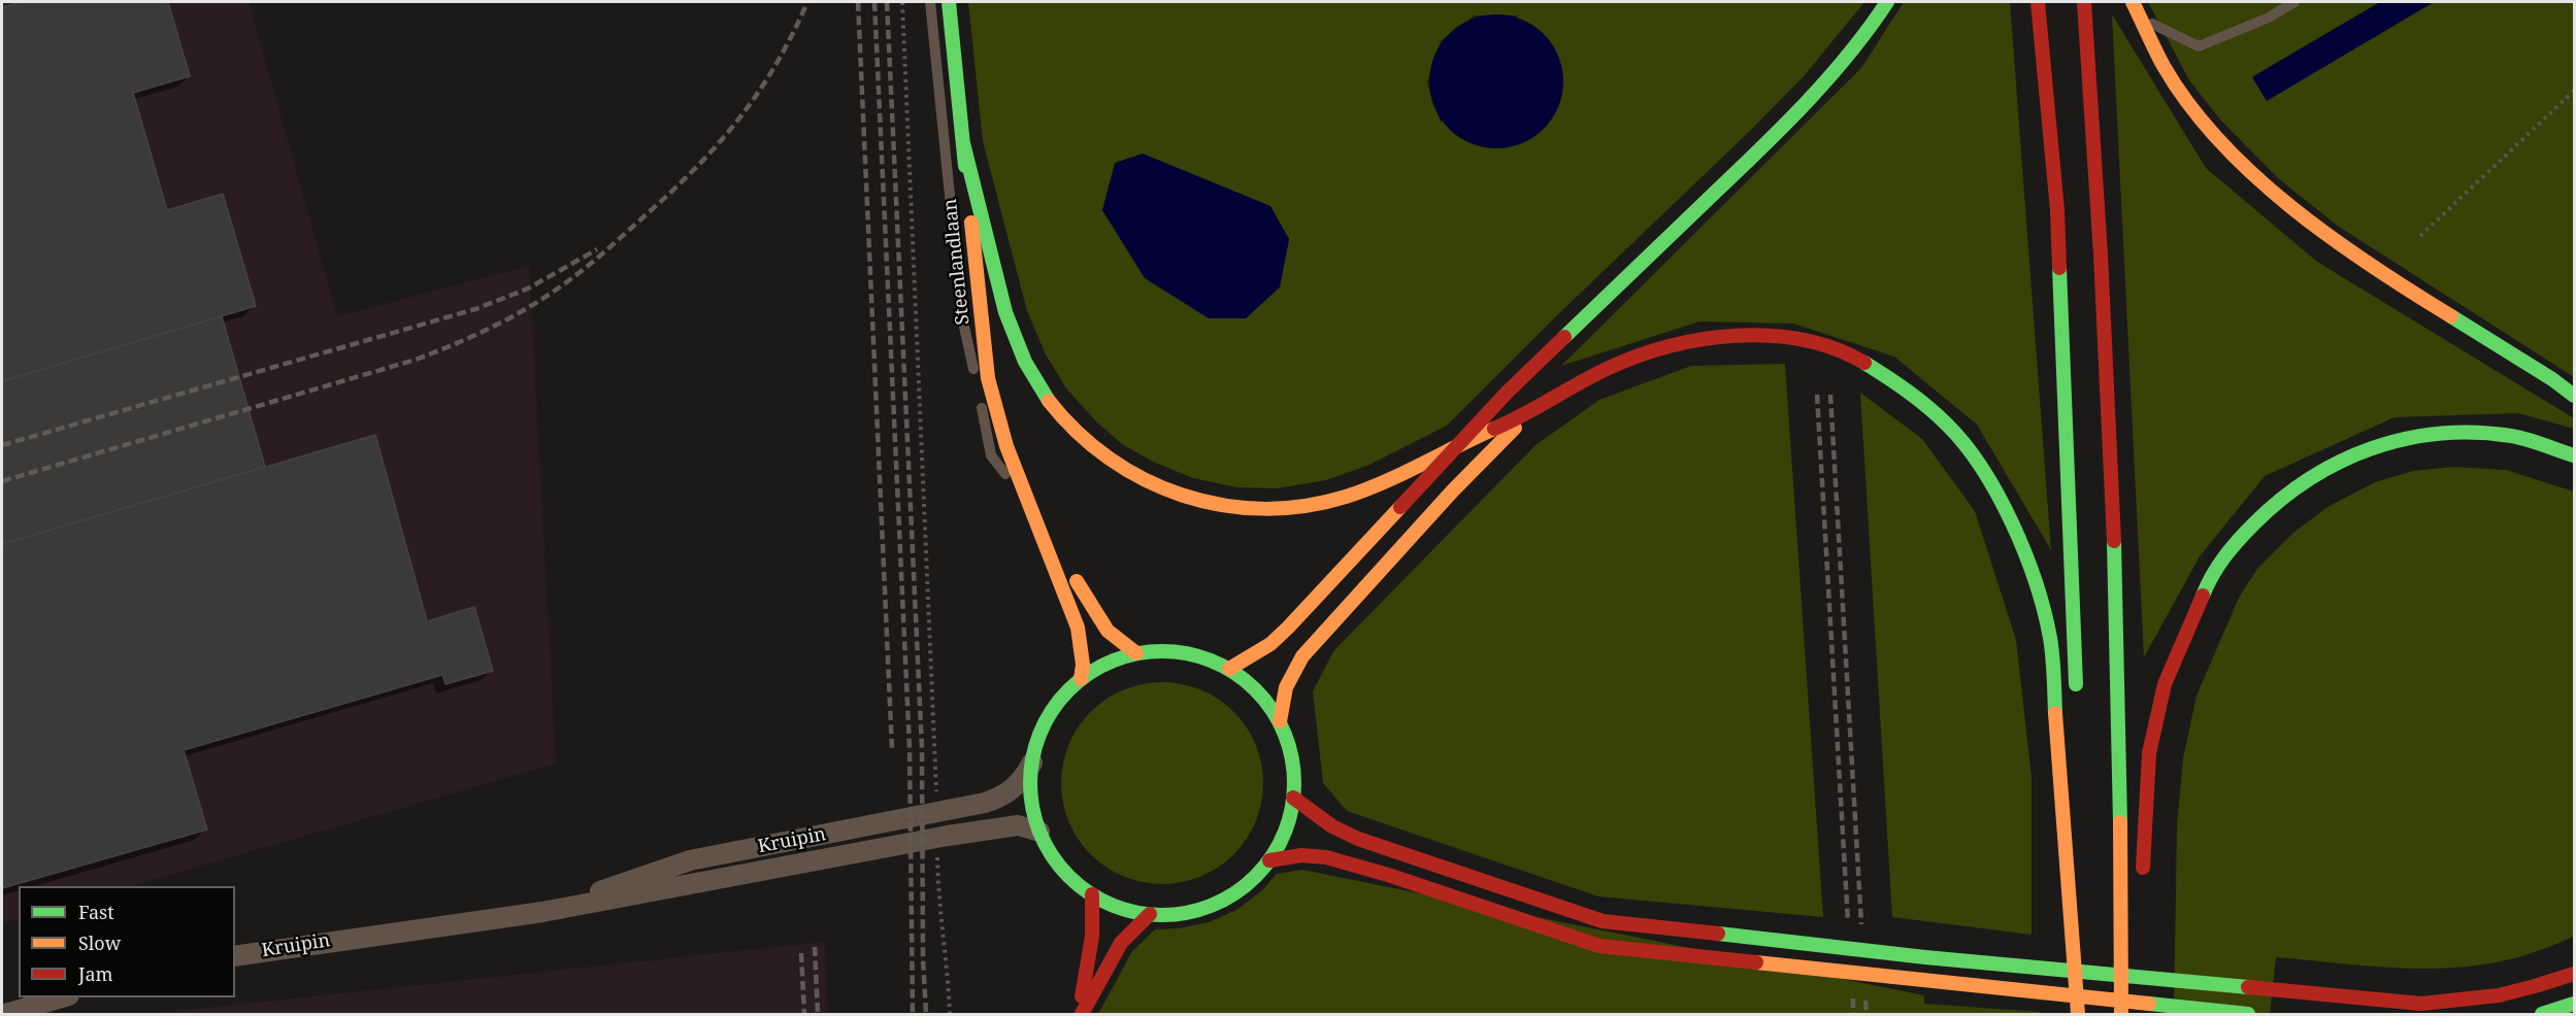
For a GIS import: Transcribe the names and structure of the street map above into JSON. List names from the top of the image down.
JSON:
{
  "streets": {
    "main road": ["Steenlandlaan"],
    "street": ["Kruipin"]
  },
  "legend": ["Fast", "Slow", "Jam"]
}
